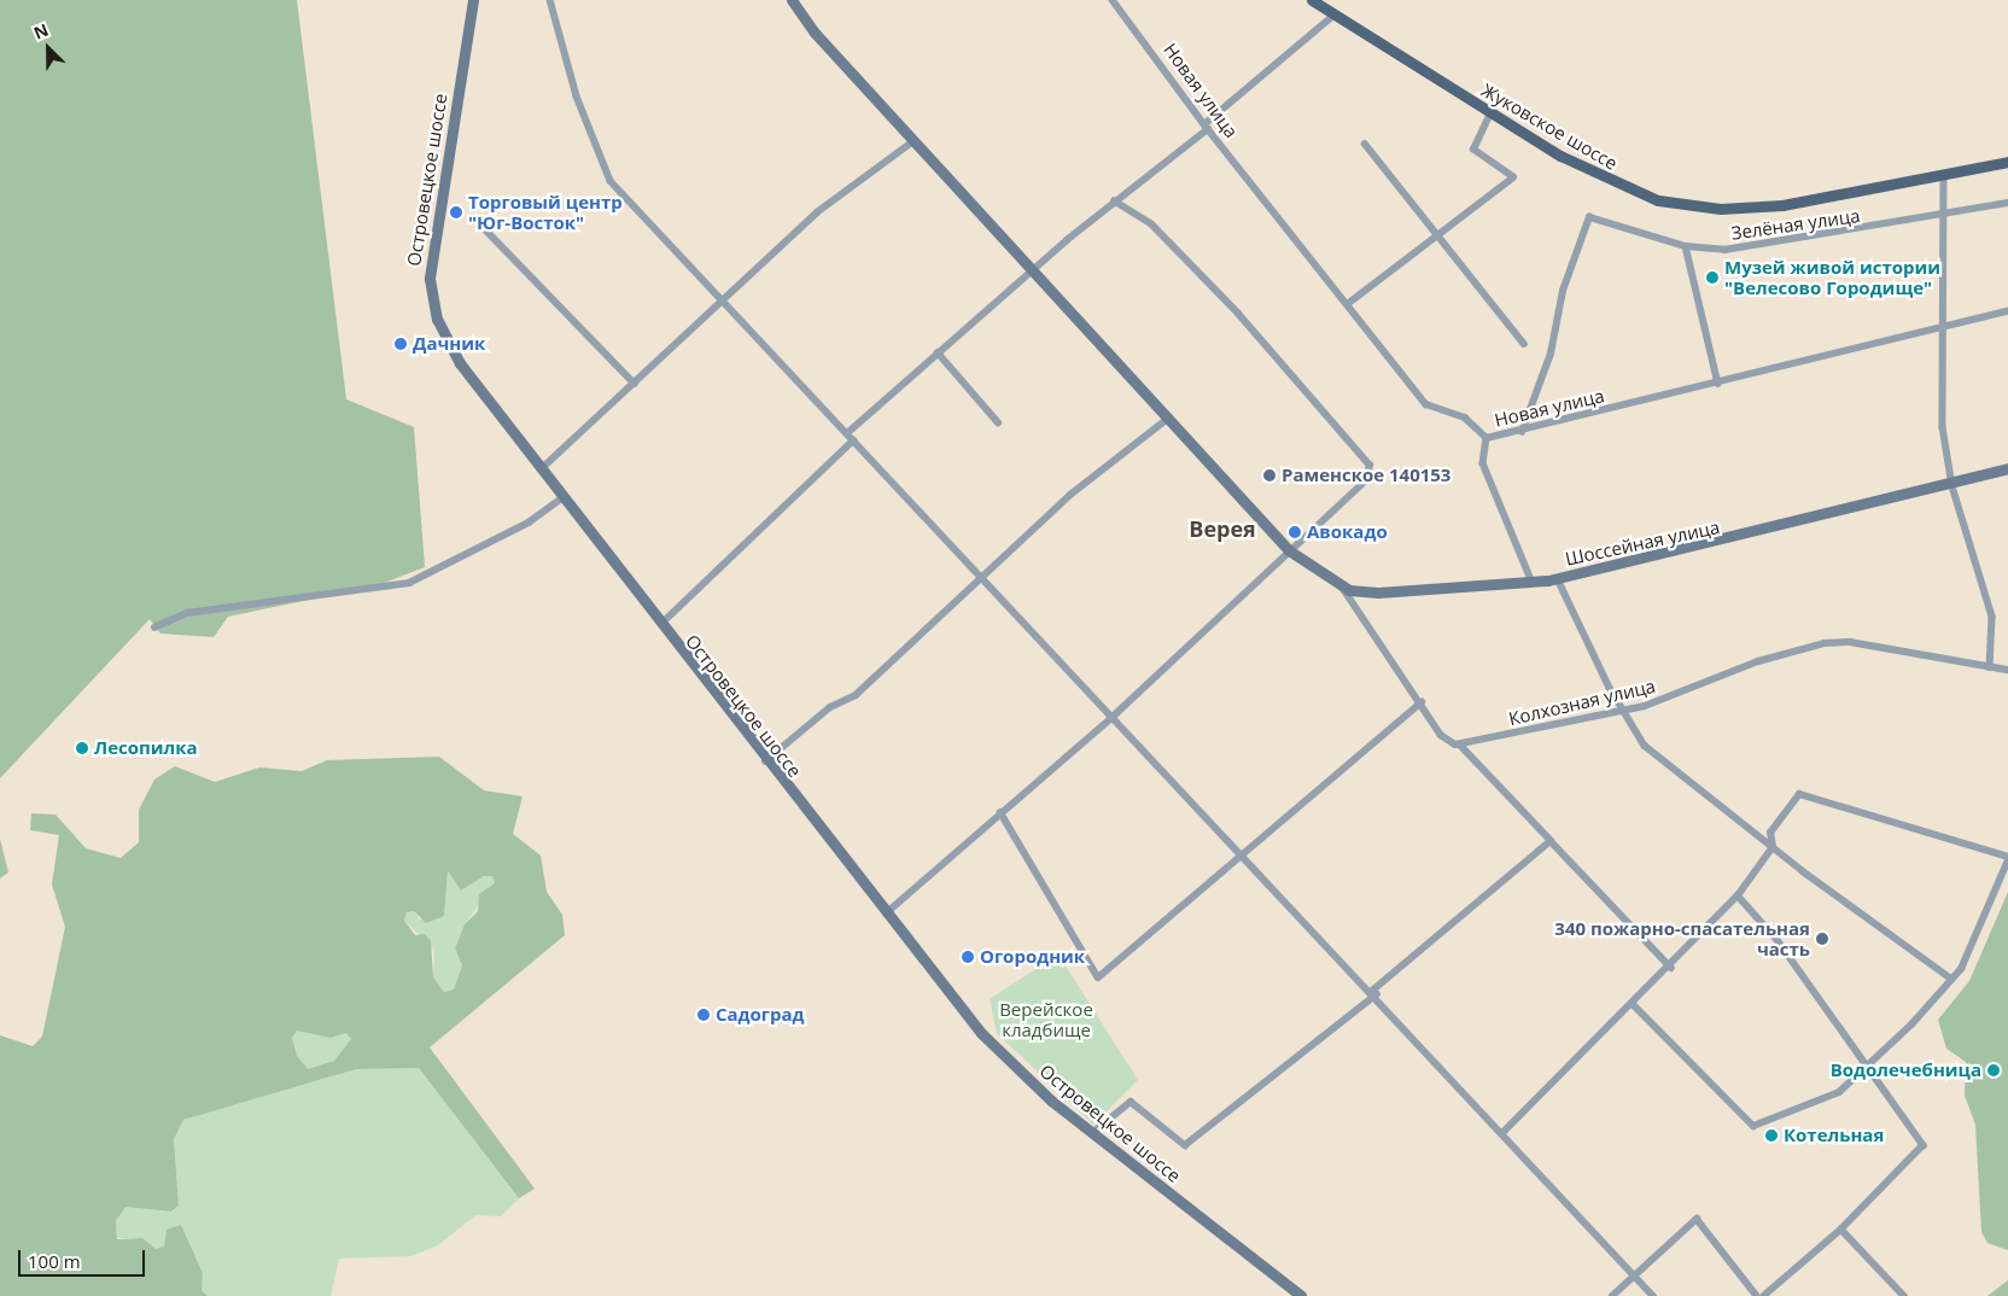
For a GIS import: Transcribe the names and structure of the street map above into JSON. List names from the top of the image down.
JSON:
{
  "streets": {
    "main road": ["Жуковское шоссе", "Островецкое шоссе", "Шоссейная улица"],
    "street": ["Новая улица", "Зелёная улица", "Колхозная улица"]
  },
  "crossings": [
    ["Новая улица", "Зелёная улица"]
  ],
  "districts": ["Верея"],
  "parks": ["Верейское кладбище"],
  "places": [
    "Торговый центр \"Юг-Восток\"",
    "Музей живой истории \"Велесово Городище\"",
    "Дачник",
    "Раменское 140153",
    "Авокадо",
    "Лесопилка",
    "340 пожарно-спасательная часть",
    "Огородник",
    "Садоград",
    "Водолечебница",
    "Котельная"
  ],
  "scale_bar": "100 m",
  "north": "top left"
}
